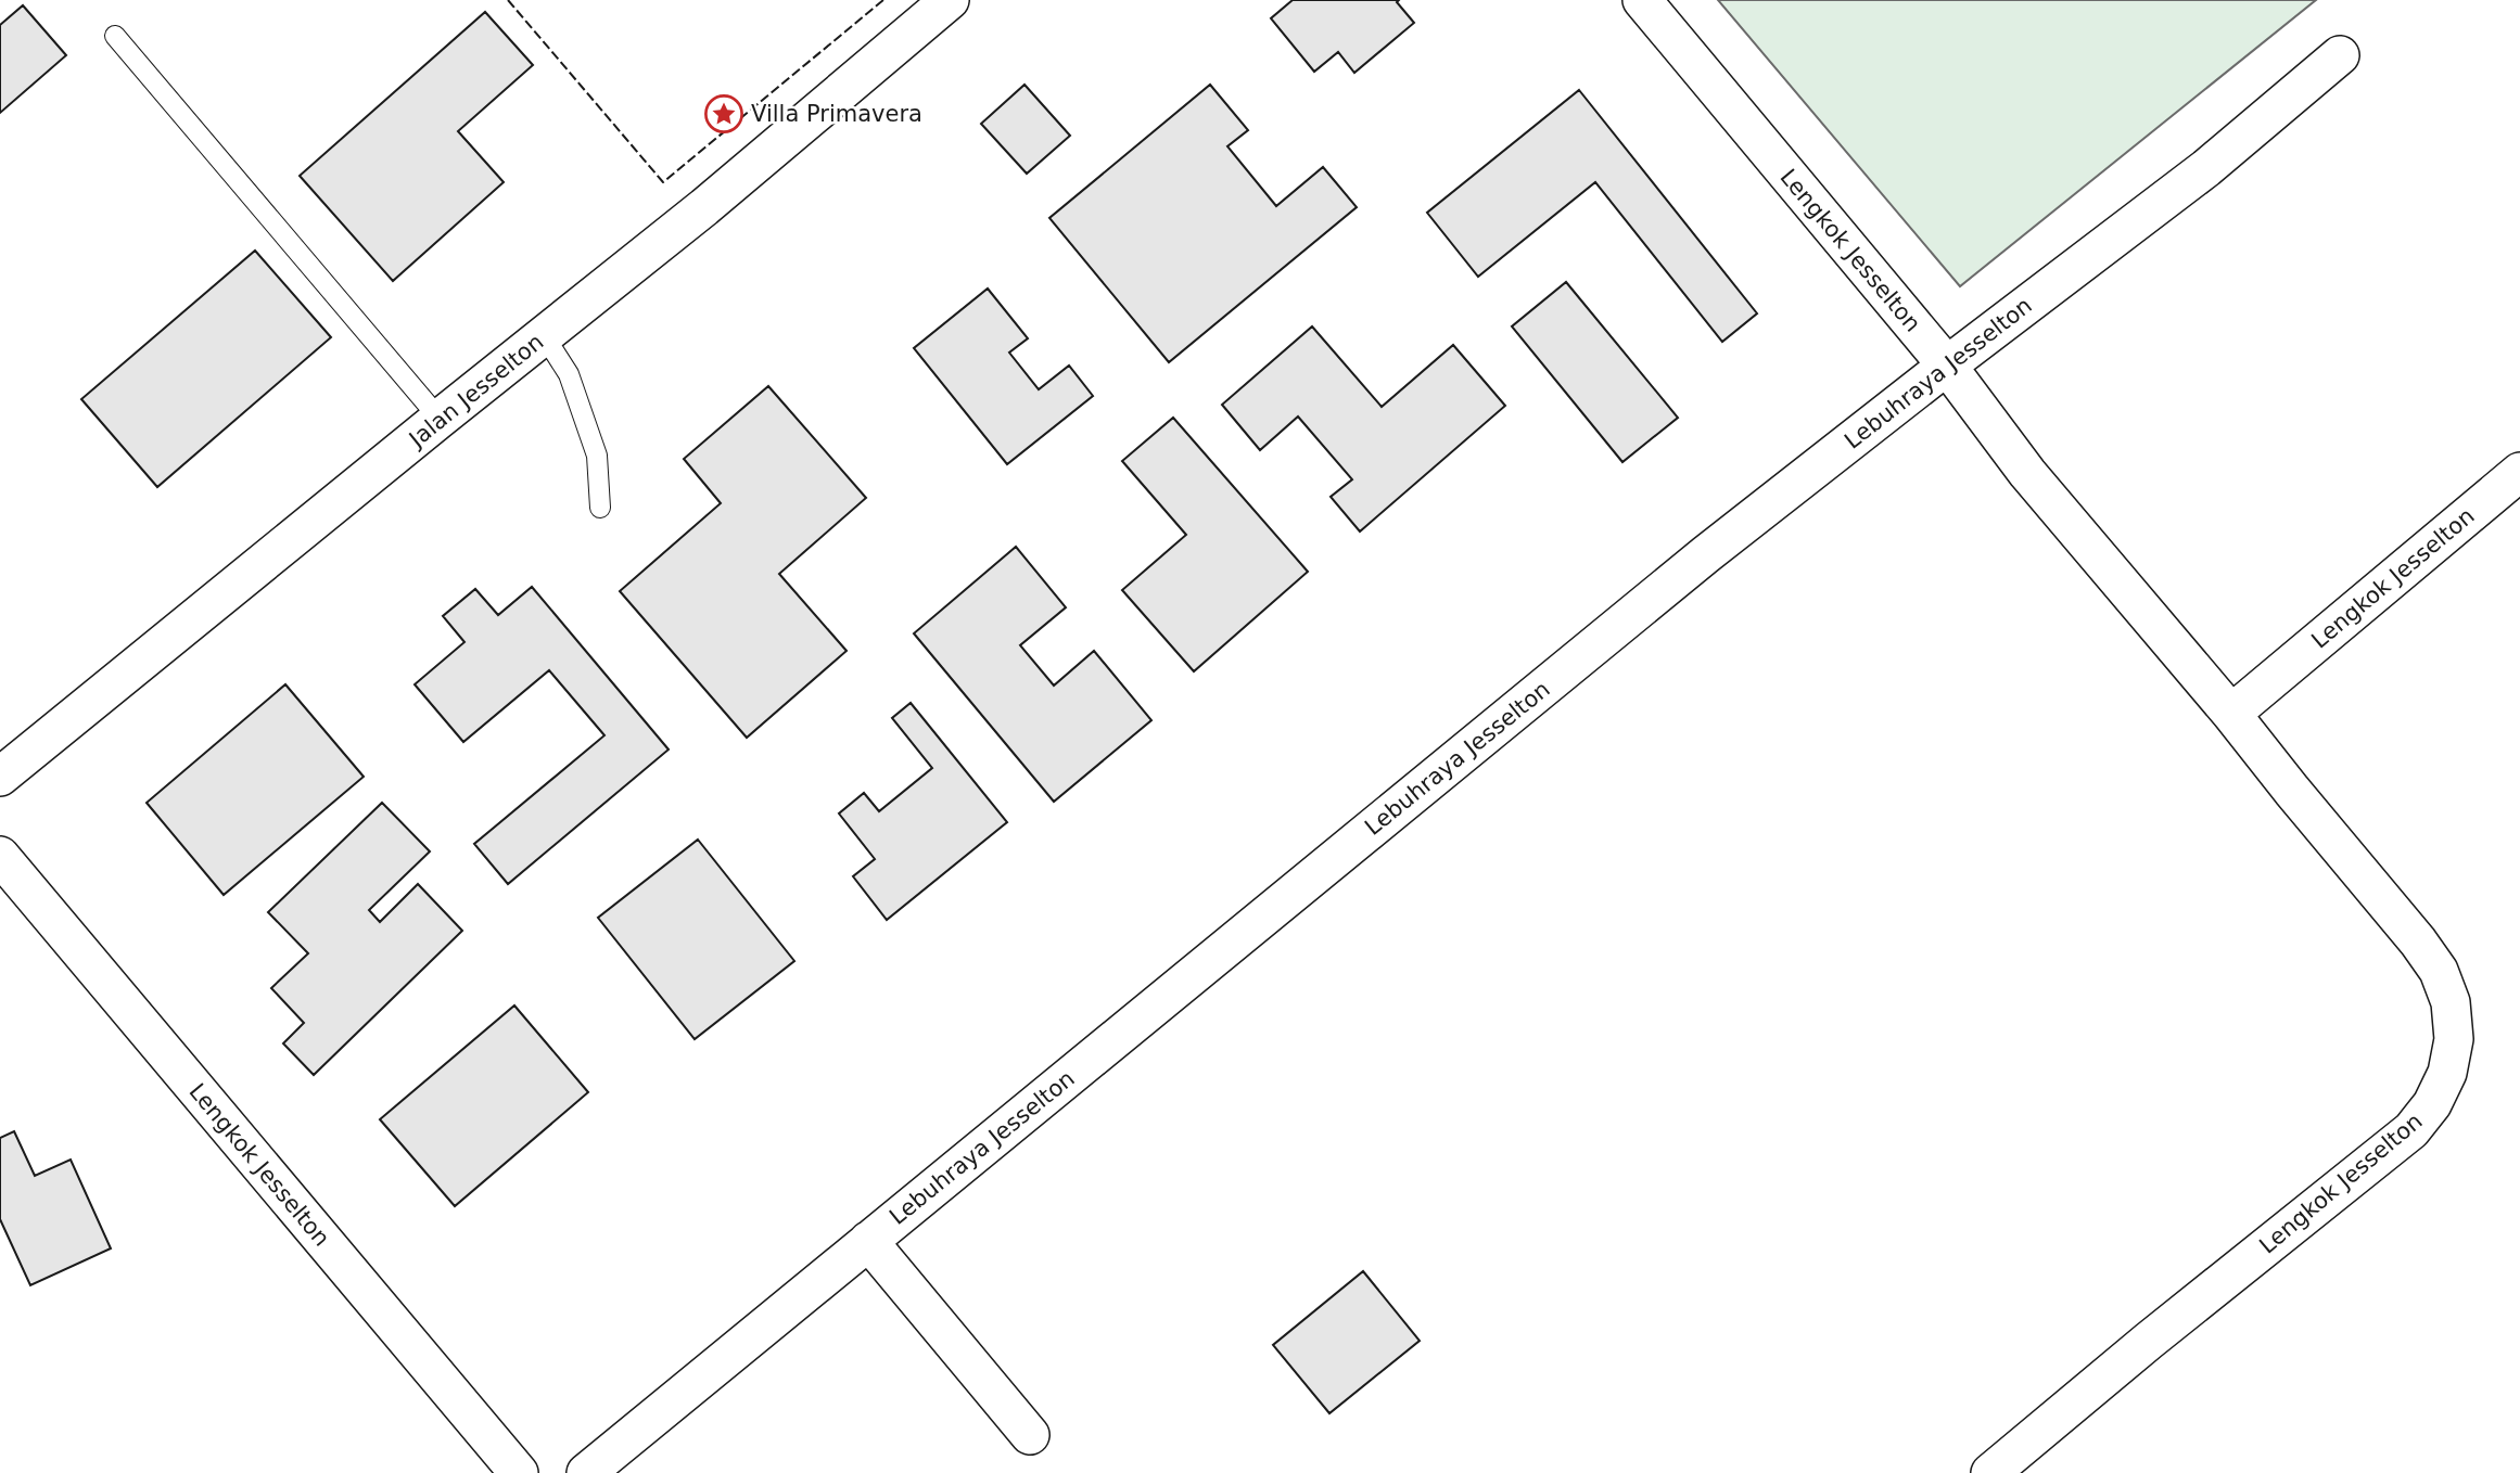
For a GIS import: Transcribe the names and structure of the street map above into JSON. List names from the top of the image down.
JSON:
{
  "streets": {
    "street": ["Lengkok Jesselton", "Lebuhraya Jesselton", "Jalan Jesselton"]
  },
  "crossings": [
    ["Lengkok Jesselton", "Lebuhraya Jesselton"]
  ],
  "places": {
    "place": ["Villa Primavera"]
  }
}
